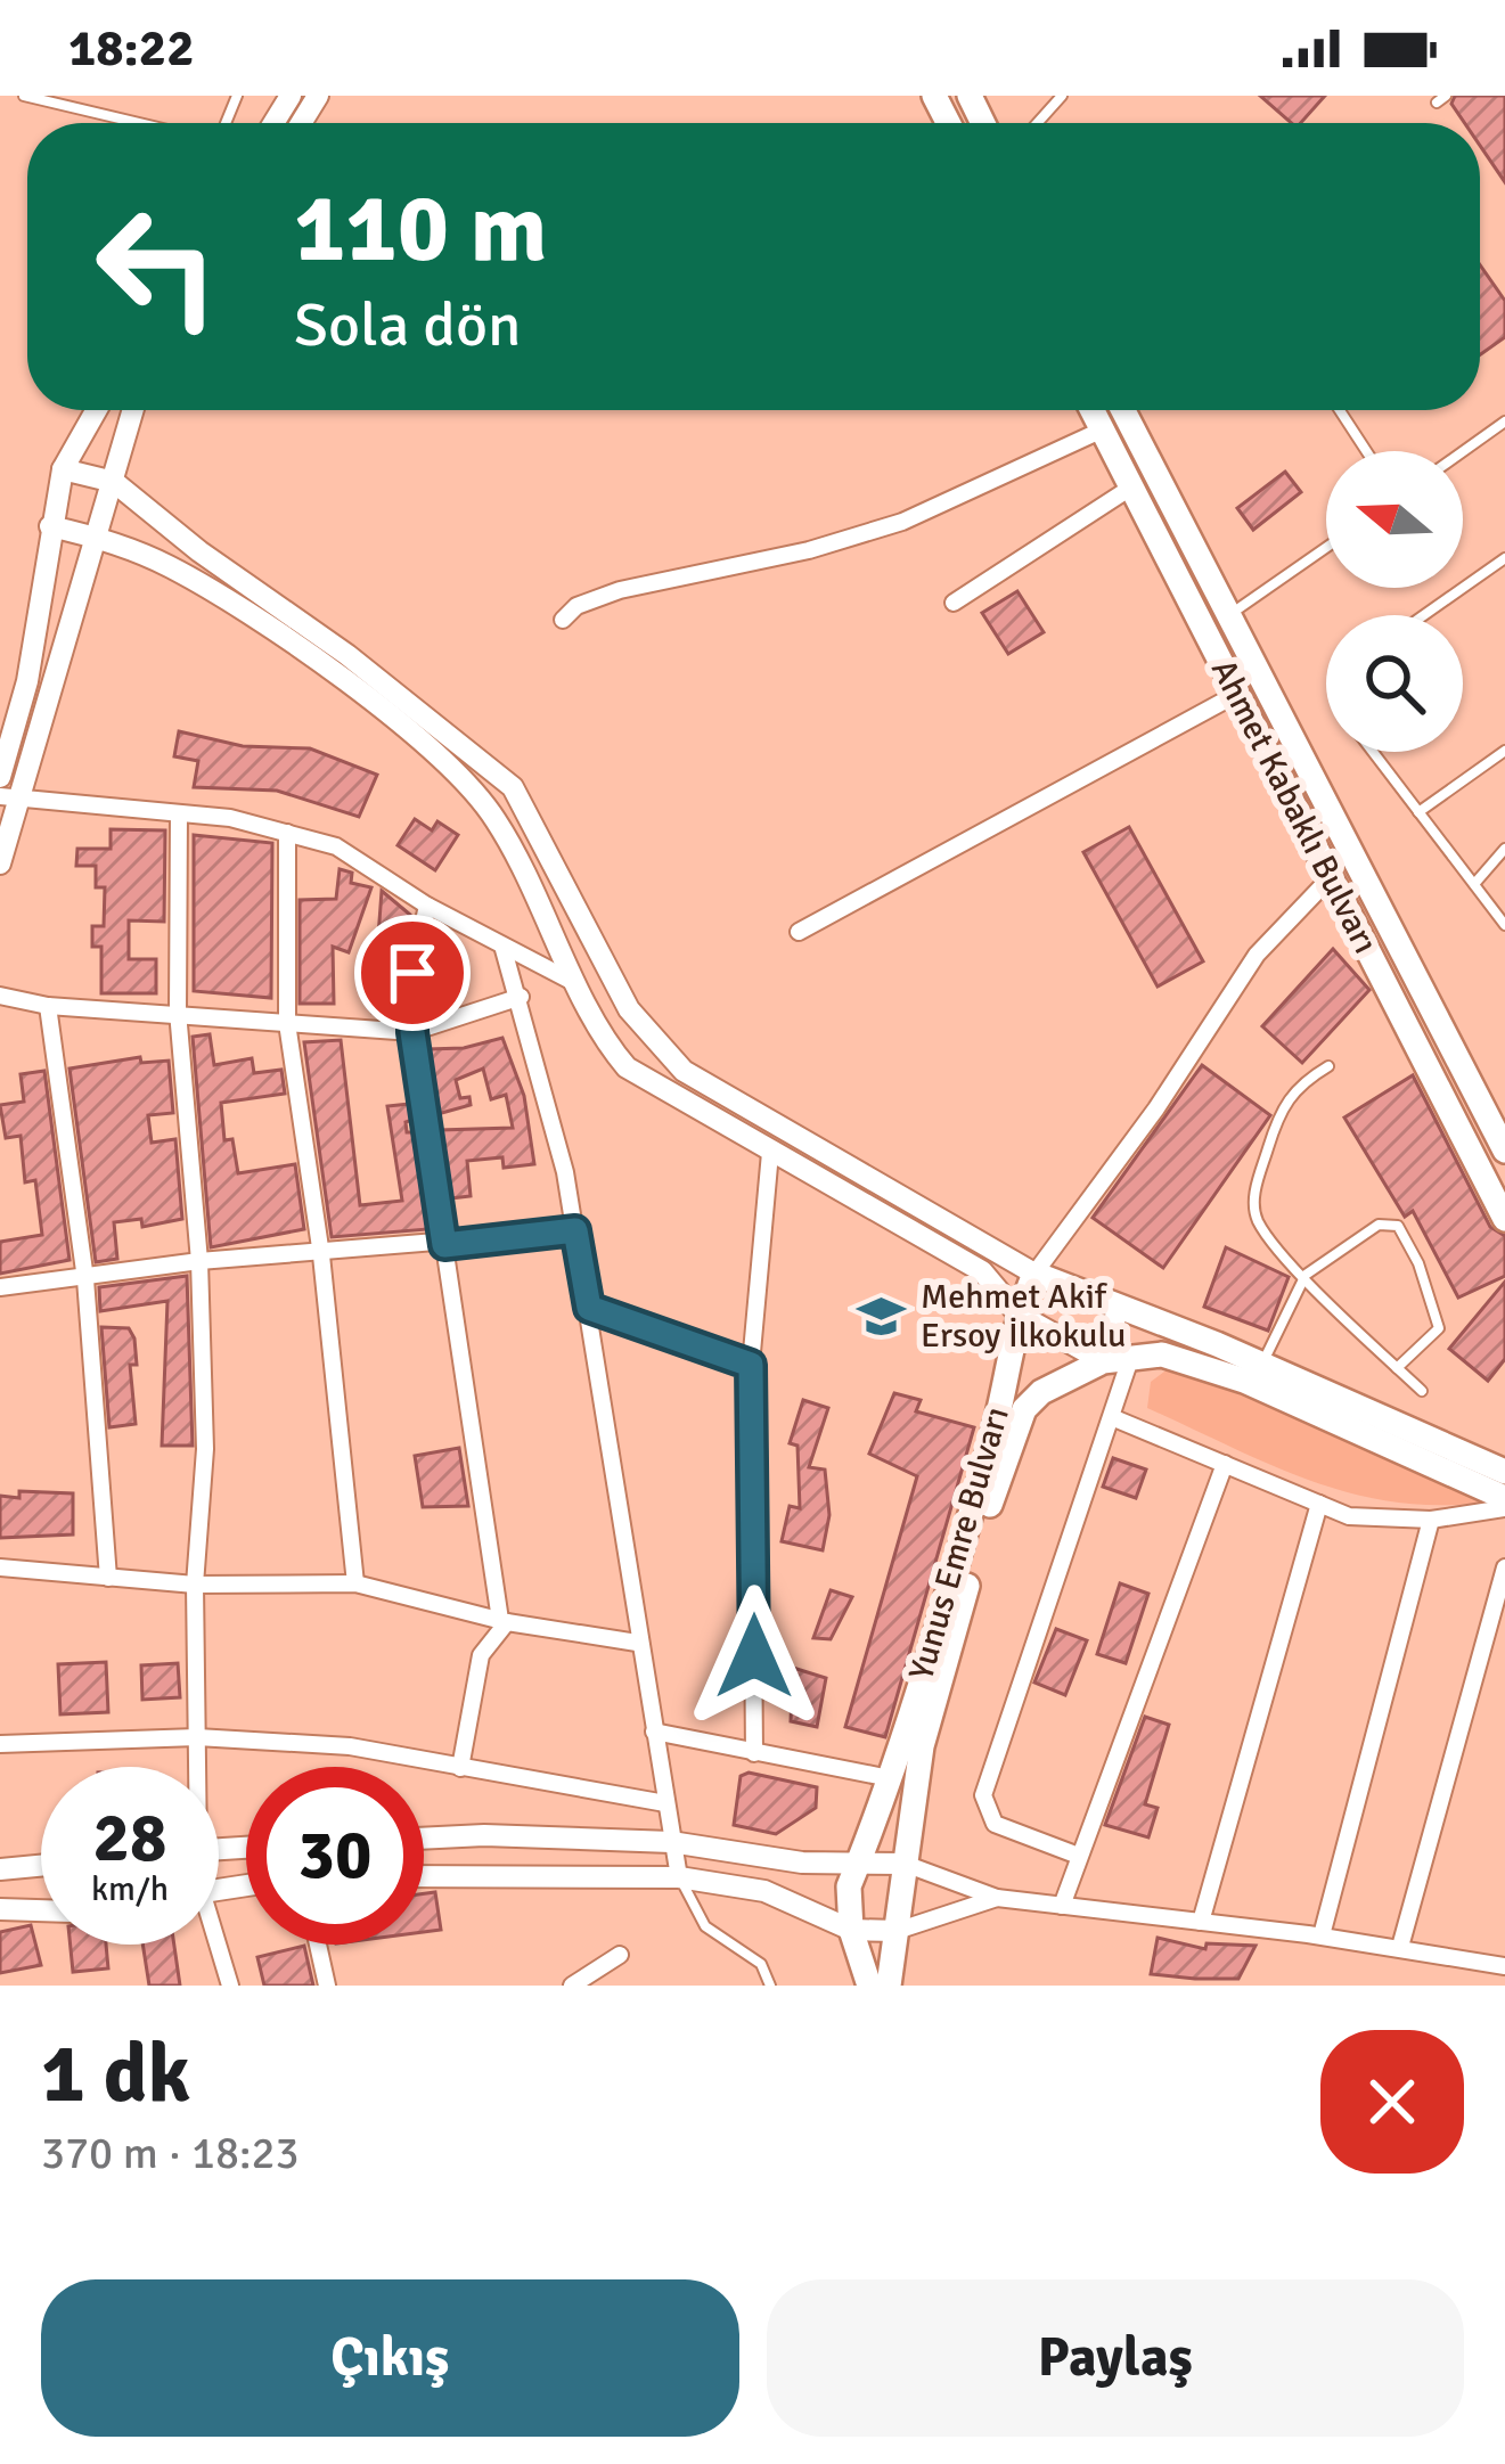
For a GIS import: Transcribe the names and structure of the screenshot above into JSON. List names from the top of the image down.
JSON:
{
  "streets": {
    "main road": ["Ahmet Kabaklı Bulvarı", "Yunus Emre Bulvarı"]
  },
  "places": {
    "school or university": ["Mehmet Akif Ersoy İlkokulu"]
  },
  "north": "left",
  "page": {
    "status": "18:22",
    "turn": ["110 m", "Sola dön"],
    "speed": "28 km/h",
    "limit": "30",
    "heading": ["1 dk", "370 m · 18:23"],
    "buttons": ["Çıkış", "Paylaş"]
  }
}
